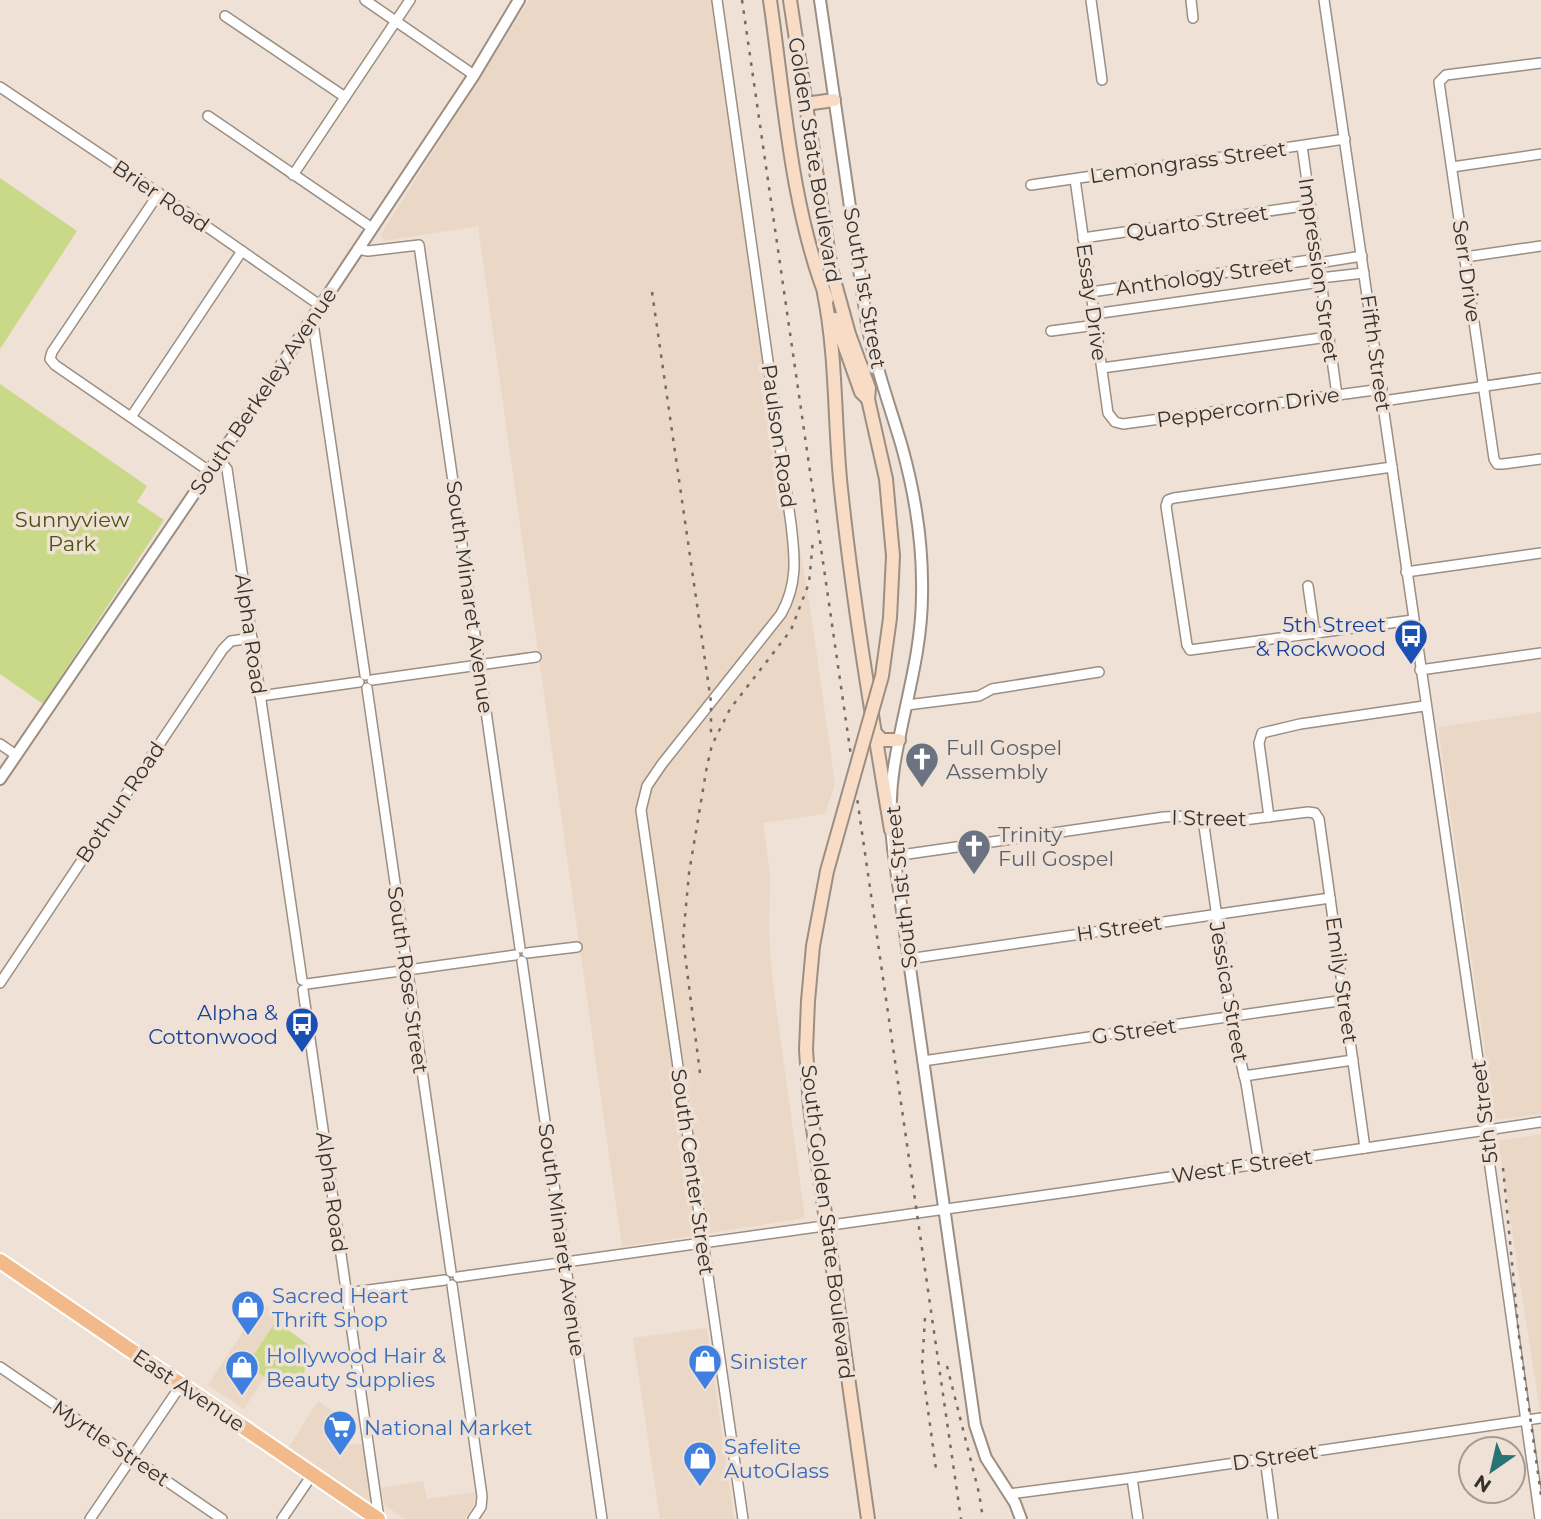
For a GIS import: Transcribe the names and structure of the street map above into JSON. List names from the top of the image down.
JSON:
{
  "streets": {
    "main road": ["Golden State Boulevard", "South Golden State Boulevard", "East Avenue"],
    "street": [
      "Lemongrass Street",
      "Brier Road",
      "Quarto Street",
      "Impression Street",
      "Serr Drive",
      "Anthology Street",
      "South 1st Street",
      "Essay Drive",
      "Fifth Street",
      "South Berkeley Avenue",
      "Peppercorn Drive",
      "Paulson Road",
      "South Minaret Avenue",
      "Alpha Road",
      "Bothun Road",
      "I Street",
      "H Street",
      "South Rose Street",
      "Emily Street",
      "Jessica Street",
      "G Street",
      "5th Street",
      "West F Street",
      "South Center Street",
      "Myrtle Street",
      "D Street"
    ]
  },
  "crossings": [
    ["Golden State Boulevard", "South Golden State Boulevard"],
    ["Lemongrass Street", "Impression Street"],
    ["Lemongrass Street", "Essay Drive"],
    ["Lemongrass Street", "Fifth Street"],
    ["Brier Road", "South Berkeley Avenue"],
    ["Quarto Street", "Impression Street"],
    ["Quarto Street", "Essay Drive"],
    ["Impression Street", "Anthology Street"],
    ["Impression Street", "Peppercorn Drive"],
    ["Anthology Street", "Essay Drive"],
    ["Anthology Street", "Fifth Street"],
    ["South 1st Street", "I Street"],
    ["South 1st Street", "H Street"],
    ["South 1st Street", "G Street"],
    ["South 1st Street", "West F Street"],
    ["South 1st Street", "D Street"],
    ["Essay Drive", "Peppercorn Drive"],
    ["Fifth Street", "Peppercorn Drive"],
    ["Fifth Street", "5th Street"],
    ["South Berkeley Avenue", "South Minaret Avenue"],
    ["South Berkeley Avenue", "Alpha Road"],
    ["South Berkeley Avenue", "South Rose Street"],
    ["Paulson Road", "South Center Street"],
    ["South Minaret Avenue", "West F Street"],
    ["Alpha Road", "Bothun Road"],
    ["Alpha Road", "West F Street"],
    ["Alpha Road", "East Avenue"],
    ["I Street", "Emily Street"],
    ["I Street", "Jessica Street"],
    ["H Street", "Emily Street"],
    ["H Street", "Jessica Street"],
    ["South Rose Street", "West F Street"],
    ["Emily Street", "G Street"],
    ["Emily Street", "West F Street"],
    ["Jessica Street", "G Street"],
    ["Jessica Street", "West F Street"],
    ["5th Street", "West F Street"],
    ["5th Street", "D Street"],
    ["West F Street", "South Center Street"],
    ["West F Street", "South Golden State Boulevard"]
  ],
  "parks": ["Sunnyview Park"],
  "places": {
    "bus stop": ["5th Street & Rockwood", "Alpha & Cottonwood"],
    "church": ["Full Gospel Assembly", "Trinity Full Gospel"],
    "shop": [
      "Sacred Heart Thrift Shop",
      "Sinister",
      "Hollywood Hair & Beauty Supplies",
      "Safelite AutoGlass"
    ],
    "supermarket": ["National Market"]
  },
  "north": "bottom left"
}
